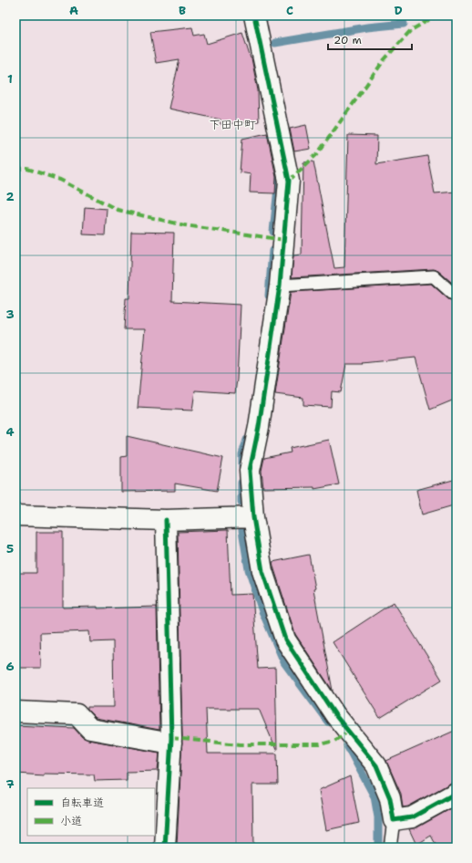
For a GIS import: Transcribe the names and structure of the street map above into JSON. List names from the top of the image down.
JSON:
{
  "districts": ["下田中町"],
  "legend": ["自転車道", "小道"],
  "scale_bar": "20 m",
  "grid": {
    "columns": [
      "A",
      "B",
      "C",
      "D"
    ],
    "rows": [
      "1",
      "2",
      "3",
      "4",
      "5",
      "6",
      "7"
    ]
  }
}
